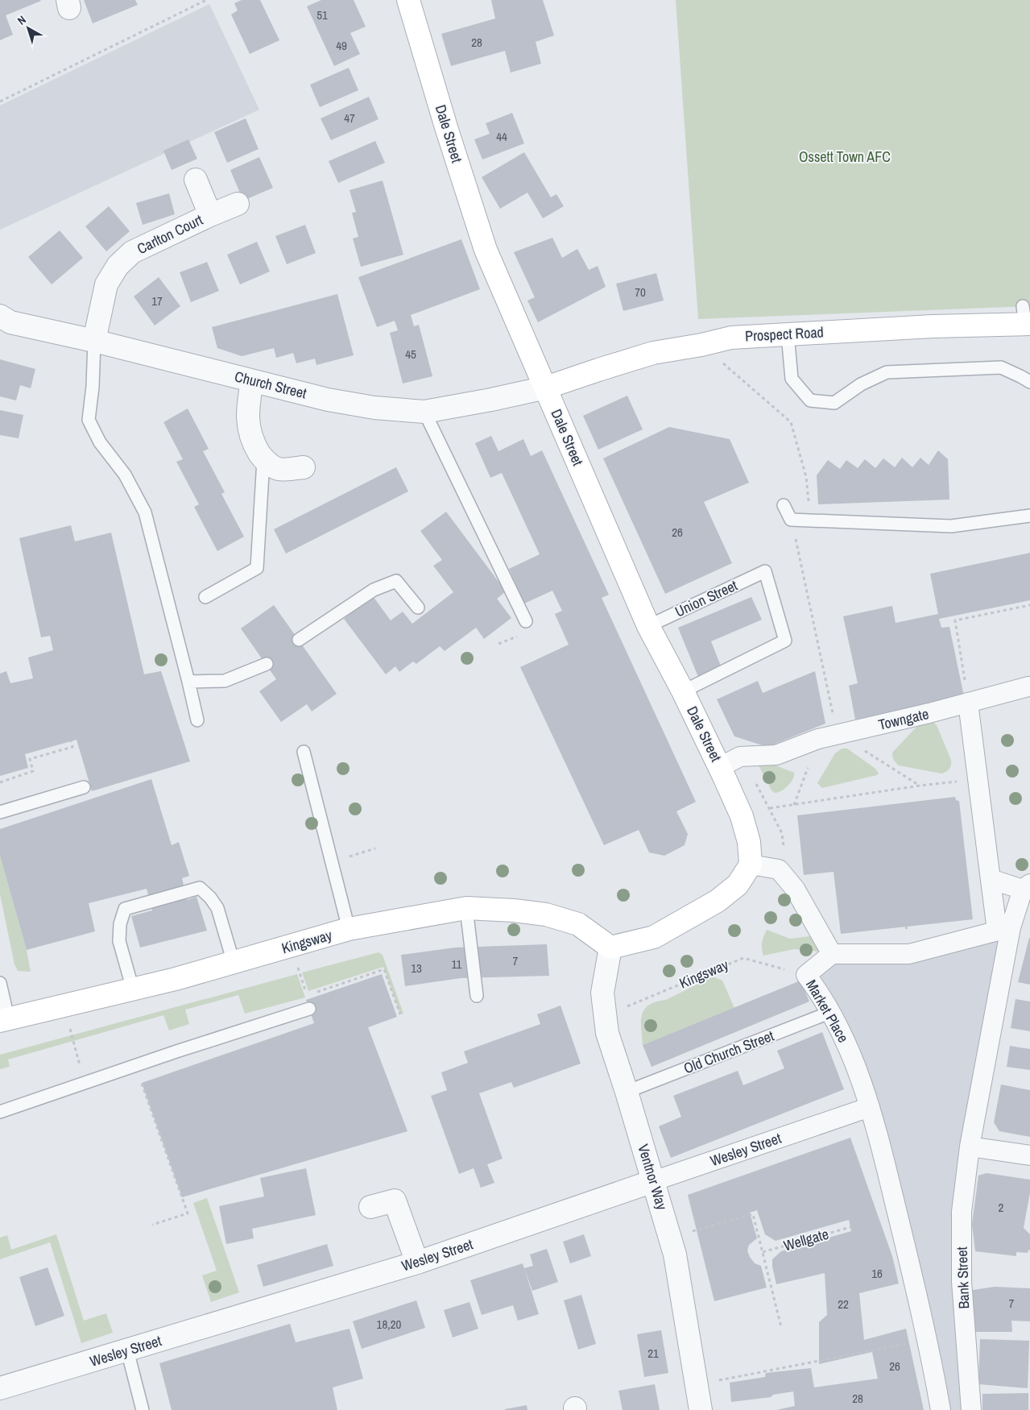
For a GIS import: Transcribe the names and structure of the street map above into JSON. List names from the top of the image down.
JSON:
{
  "streets": {
    "main road": ["Dale Street", "Prospect Road", "Kingsway"],
    "street": [
      "Carlton Court",
      "Church Street",
      "Towngate",
      "Market Place",
      "Wesley Street",
      "Ventnor Way",
      "Bank Street"
    ],
    "lane": ["Union Street", "Old Church Street"],
    "path": ["Wellgate"]
  },
  "crossings": [
    ["Dale Street", "Prospect Road"],
    ["Dale Street", "Church Street"],
    ["Dale Street", "Union Street"],
    ["Dale Street", "Towngate"],
    ["Carlton Court", "Church Street"],
    ["Prospect Road", "Church Street"],
    ["Kingsway", "Market Place"],
    ["Kingsway", "Ventnor Way"],
    ["Market Place", "Old Church Street"],
    ["Market Place", "Wesley Street"],
    ["Old Church Street", "Ventnor Way"],
    ["Wesley Street", "Ventnor Way"]
  ],
  "parks": ["Ossett Town AFC"],
  "house_numbers": [
    "51",
    "28",
    "49",
    "47",
    "44",
    "70",
    "17",
    "45",
    "26",
    "7",
    "11",
    "13",
    "2",
    "16",
    "7",
    "22",
    "18,20",
    "21",
    "26",
    "28"
  ],
  "north": "top left"
}
